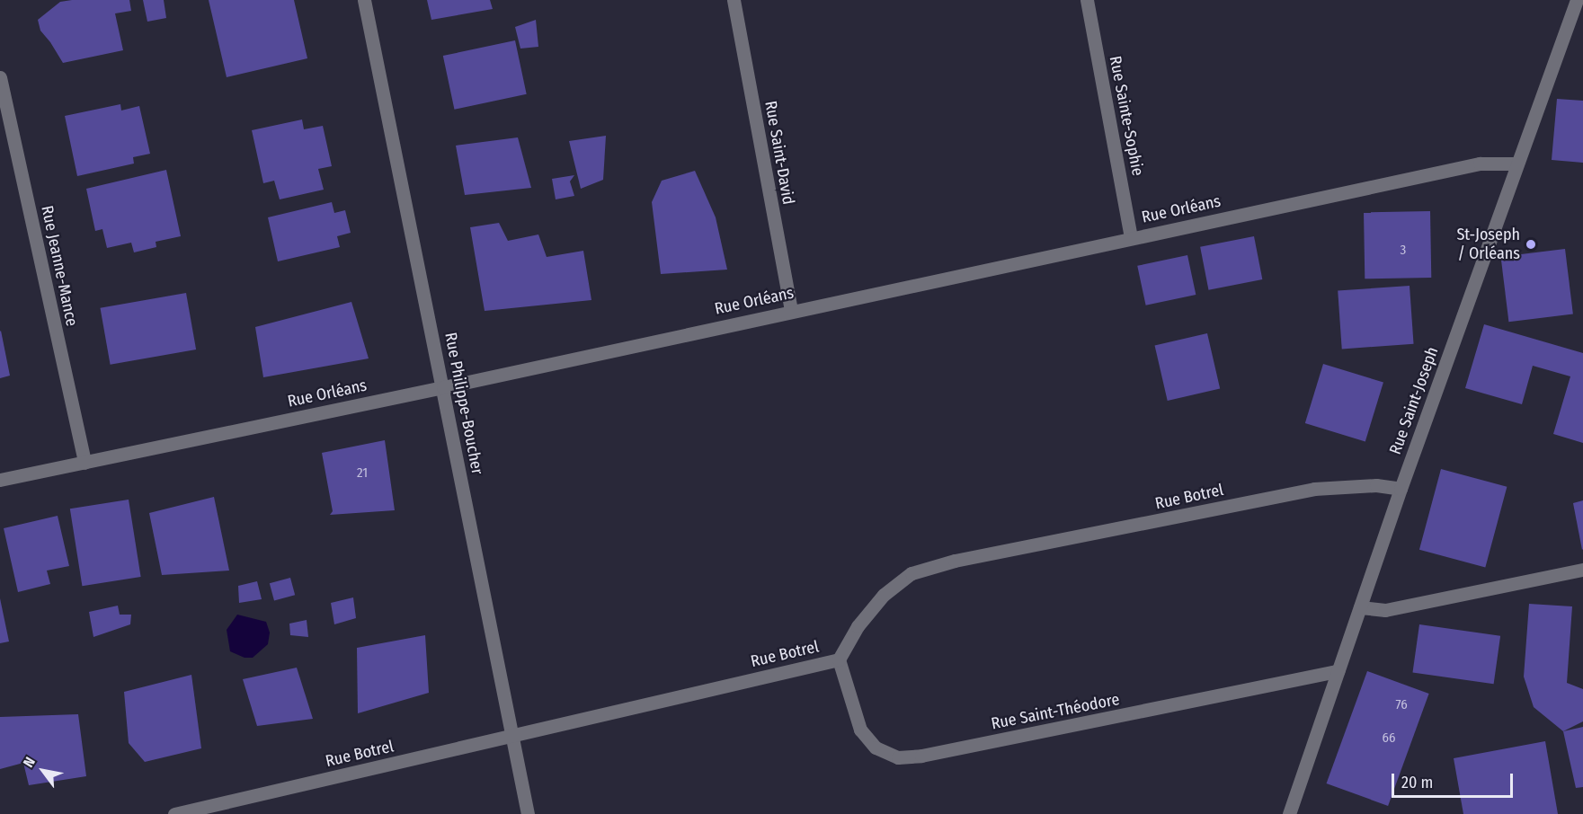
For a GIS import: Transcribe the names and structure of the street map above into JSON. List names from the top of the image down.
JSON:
{
  "streets": {
    "street": [
      "Rue Sainte-Sophie",
      "Rue Saint-David",
      "Rue Orléans",
      "Rue Jeanne-Mance",
      "Rue Saint-Joseph",
      "Rue Philippe-Boucher",
      "Rue Botrel",
      "Rue Saint-Théodore"
    ]
  },
  "crossings": [
    ["Rue Sainte-Sophie", "Rue Orléans"],
    ["Rue Saint-David", "Rue Orléans"],
    ["Rue Orléans", "Rue Jeanne-Mance"],
    ["Rue Orléans", "Rue Saint-Joseph"],
    ["Rue Orléans", "Rue Philippe-Boucher"],
    ["Rue Saint-Joseph", "Rue Botrel"],
    ["Rue Saint-Joseph", "Rue Saint-Théodore"],
    ["Rue Philippe-Boucher", "Rue Botrel"],
    ["Rue Botrel", "Rue Saint-Théodore"]
  ],
  "places": ["St-Joseph / Orléans"],
  "house_numbers": [
    "3",
    "21",
    "76",
    "66"
  ],
  "scale_bar": "20 m",
  "north": "top left"
}
